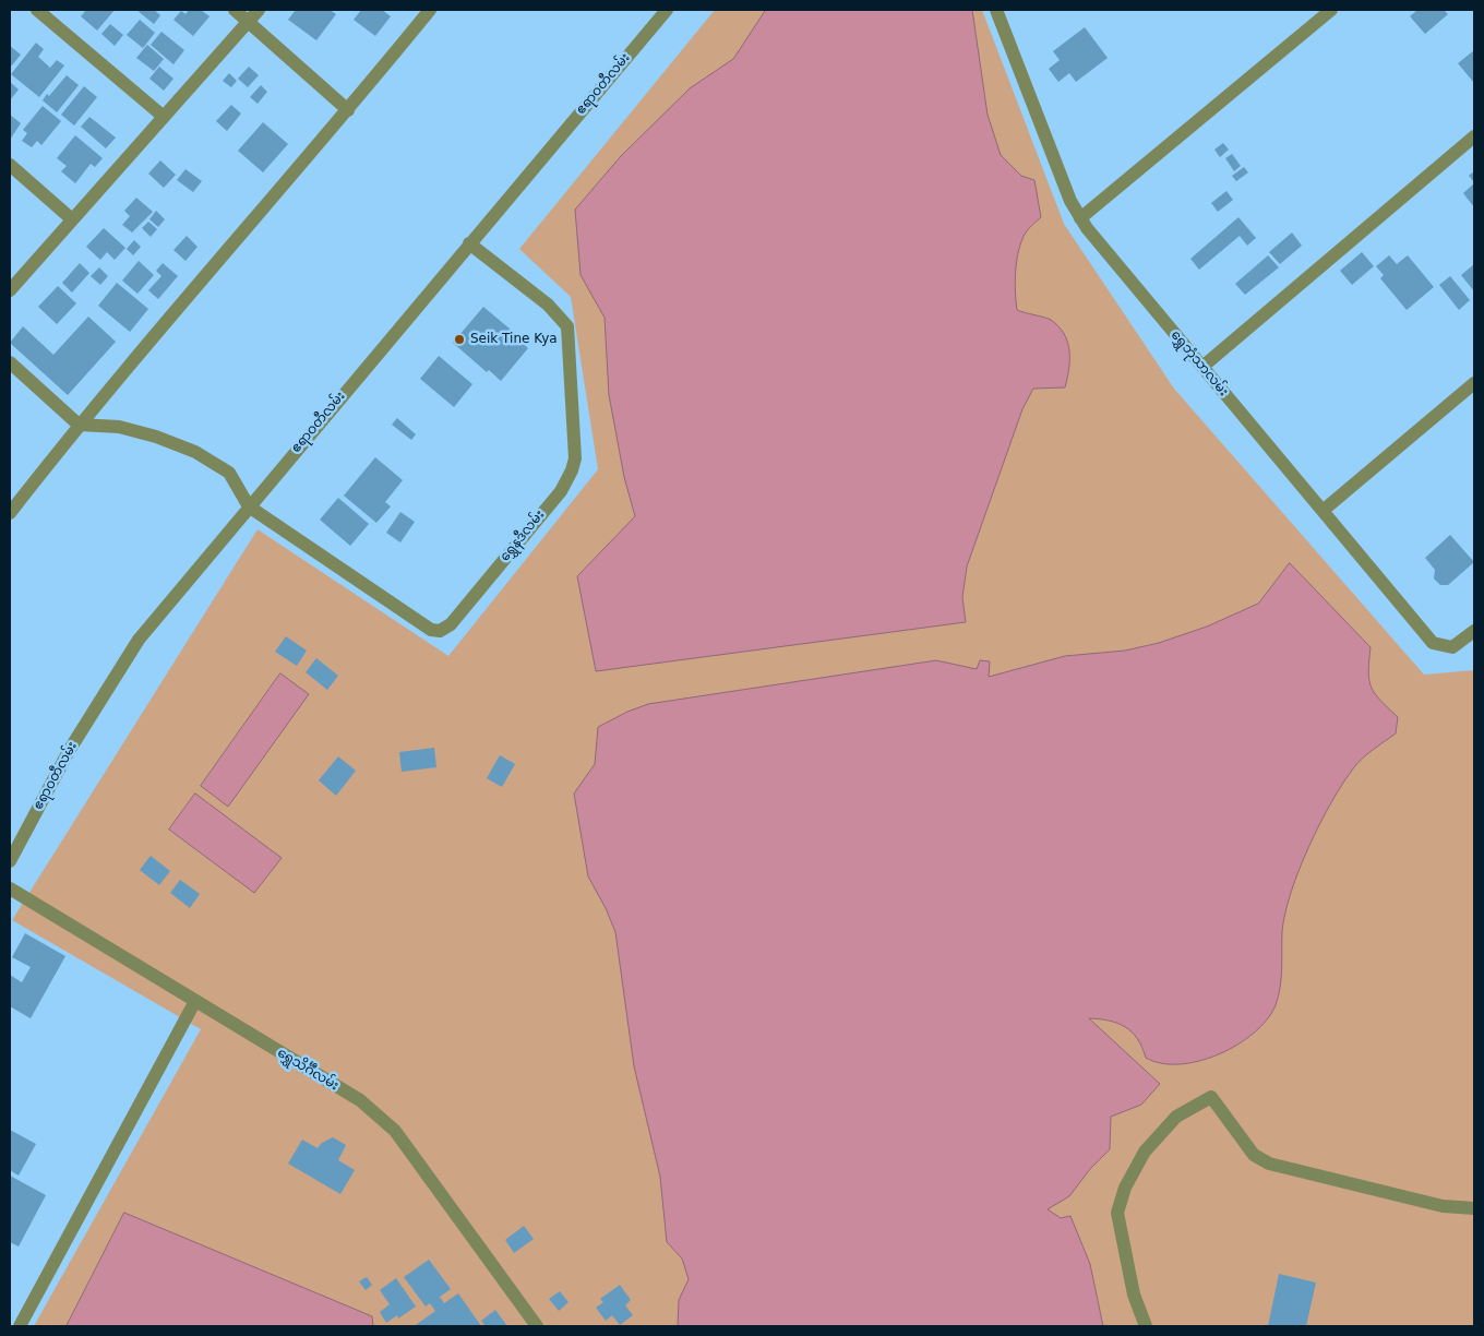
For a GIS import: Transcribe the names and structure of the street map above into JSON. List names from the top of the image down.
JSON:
{
  "streets": {
    "street": [
      "ဧရာဝတီလမ်း",
      "ရွှေဘုံသာလမ်း",
      "ရွှေနဒီလမ်း",
      "ရွှေသိင်္ဂီလမ်း"
    ]
  },
  "crossings": [
    ["ဧရာဝတီလမ်း", "ရွှေနဒီလမ်း"]
  ],
  "places": ["Seik Tine Kya"]
}
